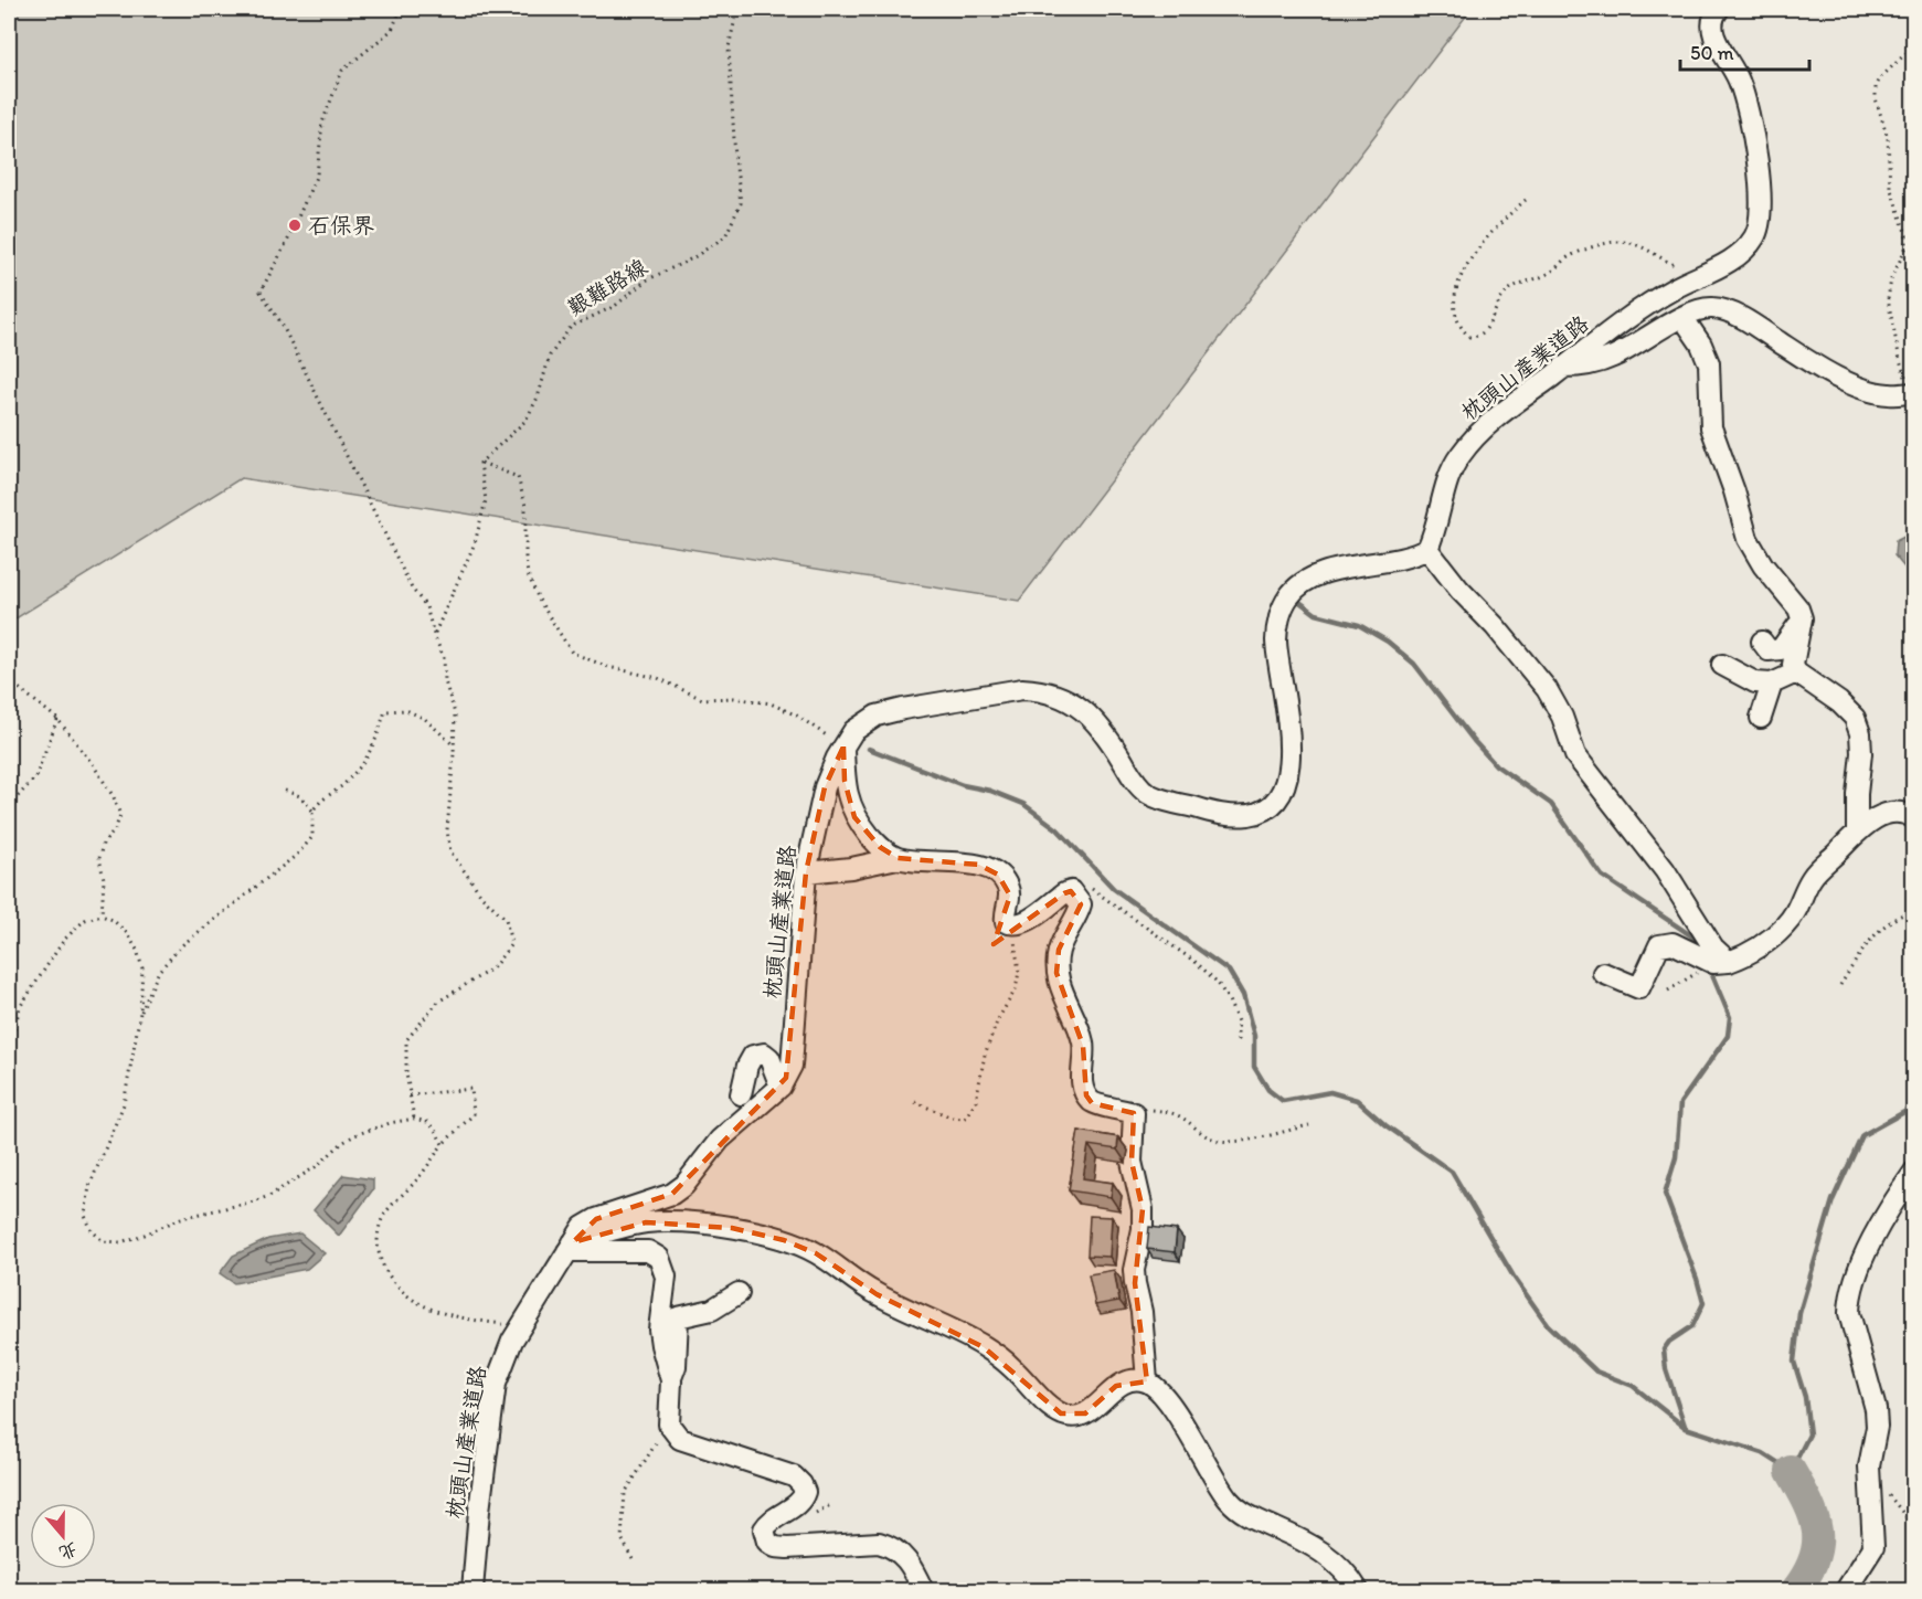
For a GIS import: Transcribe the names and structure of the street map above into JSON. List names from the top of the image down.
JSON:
{
  "streets": {
    "street": ["枕頭山產業道路"],
    "path": ["艱難路線"]
  },
  "places": ["石保界"],
  "scale_bar": "50 m",
  "north": "bottom"
}
